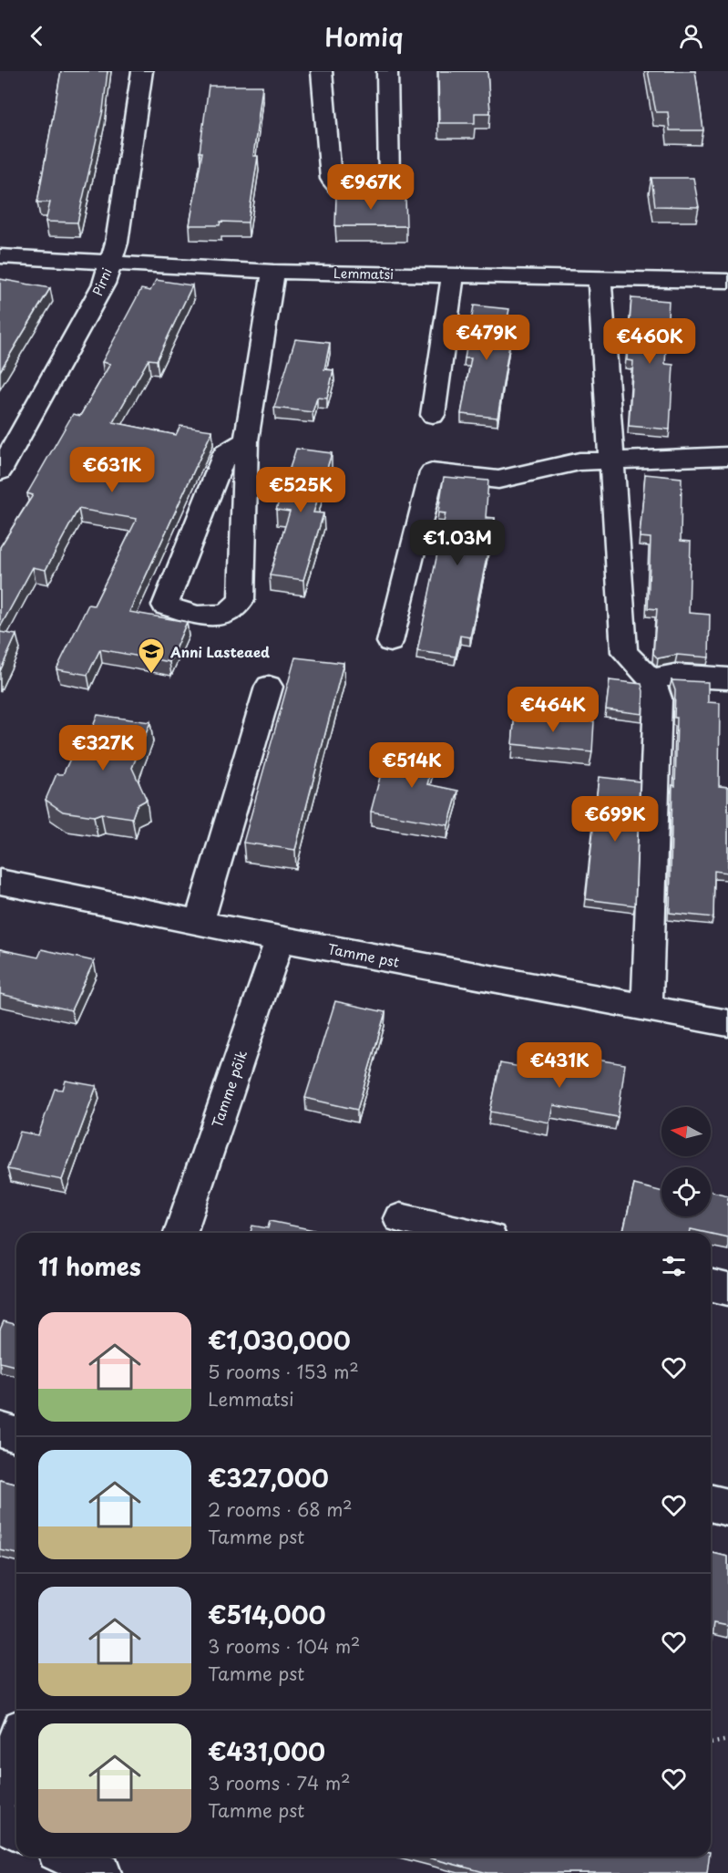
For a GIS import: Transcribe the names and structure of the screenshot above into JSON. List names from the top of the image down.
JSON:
{
  "streets": {
    "street": [
      "Lemmatsi",
      "Pirni",
      "Tamme pst",
      "Tamme põik"
    ]
  },
  "crossings": [
    ["Lemmatsi", "Pirni"],
    ["Tamme pst", "Tamme põik"]
  ],
  "places": {
    "school or university": ["Anni Lasteaed"]
  },
  "north": "left",
  "page": {
    "header": "Homiq",
    "price": [
      "€967K",
      "€479K",
      "€460K",
      "€631K",
      "€525K",
      "€1.03M",
      "€464K",
      "€327K",
      "€514K",
      "€699K",
      "€431K"
    ],
    "heading": "11 homes",
    "list": [
      {
        "name": "€1,030,000",
        "note": "5 rooms · 153 m² · Lemmatsi"
      },
      {
        "name": "€327,000",
        "note": "2 rooms · 68 m² · Tamme pst"
      },
      {
        "name": "€514,000",
        "note": "3 rooms · 104 m² · Tamme pst"
      },
      {
        "name": "€431,000",
        "note": "3 rooms · 74 m² · Tamme pst"
      }
    ]
  }
}
